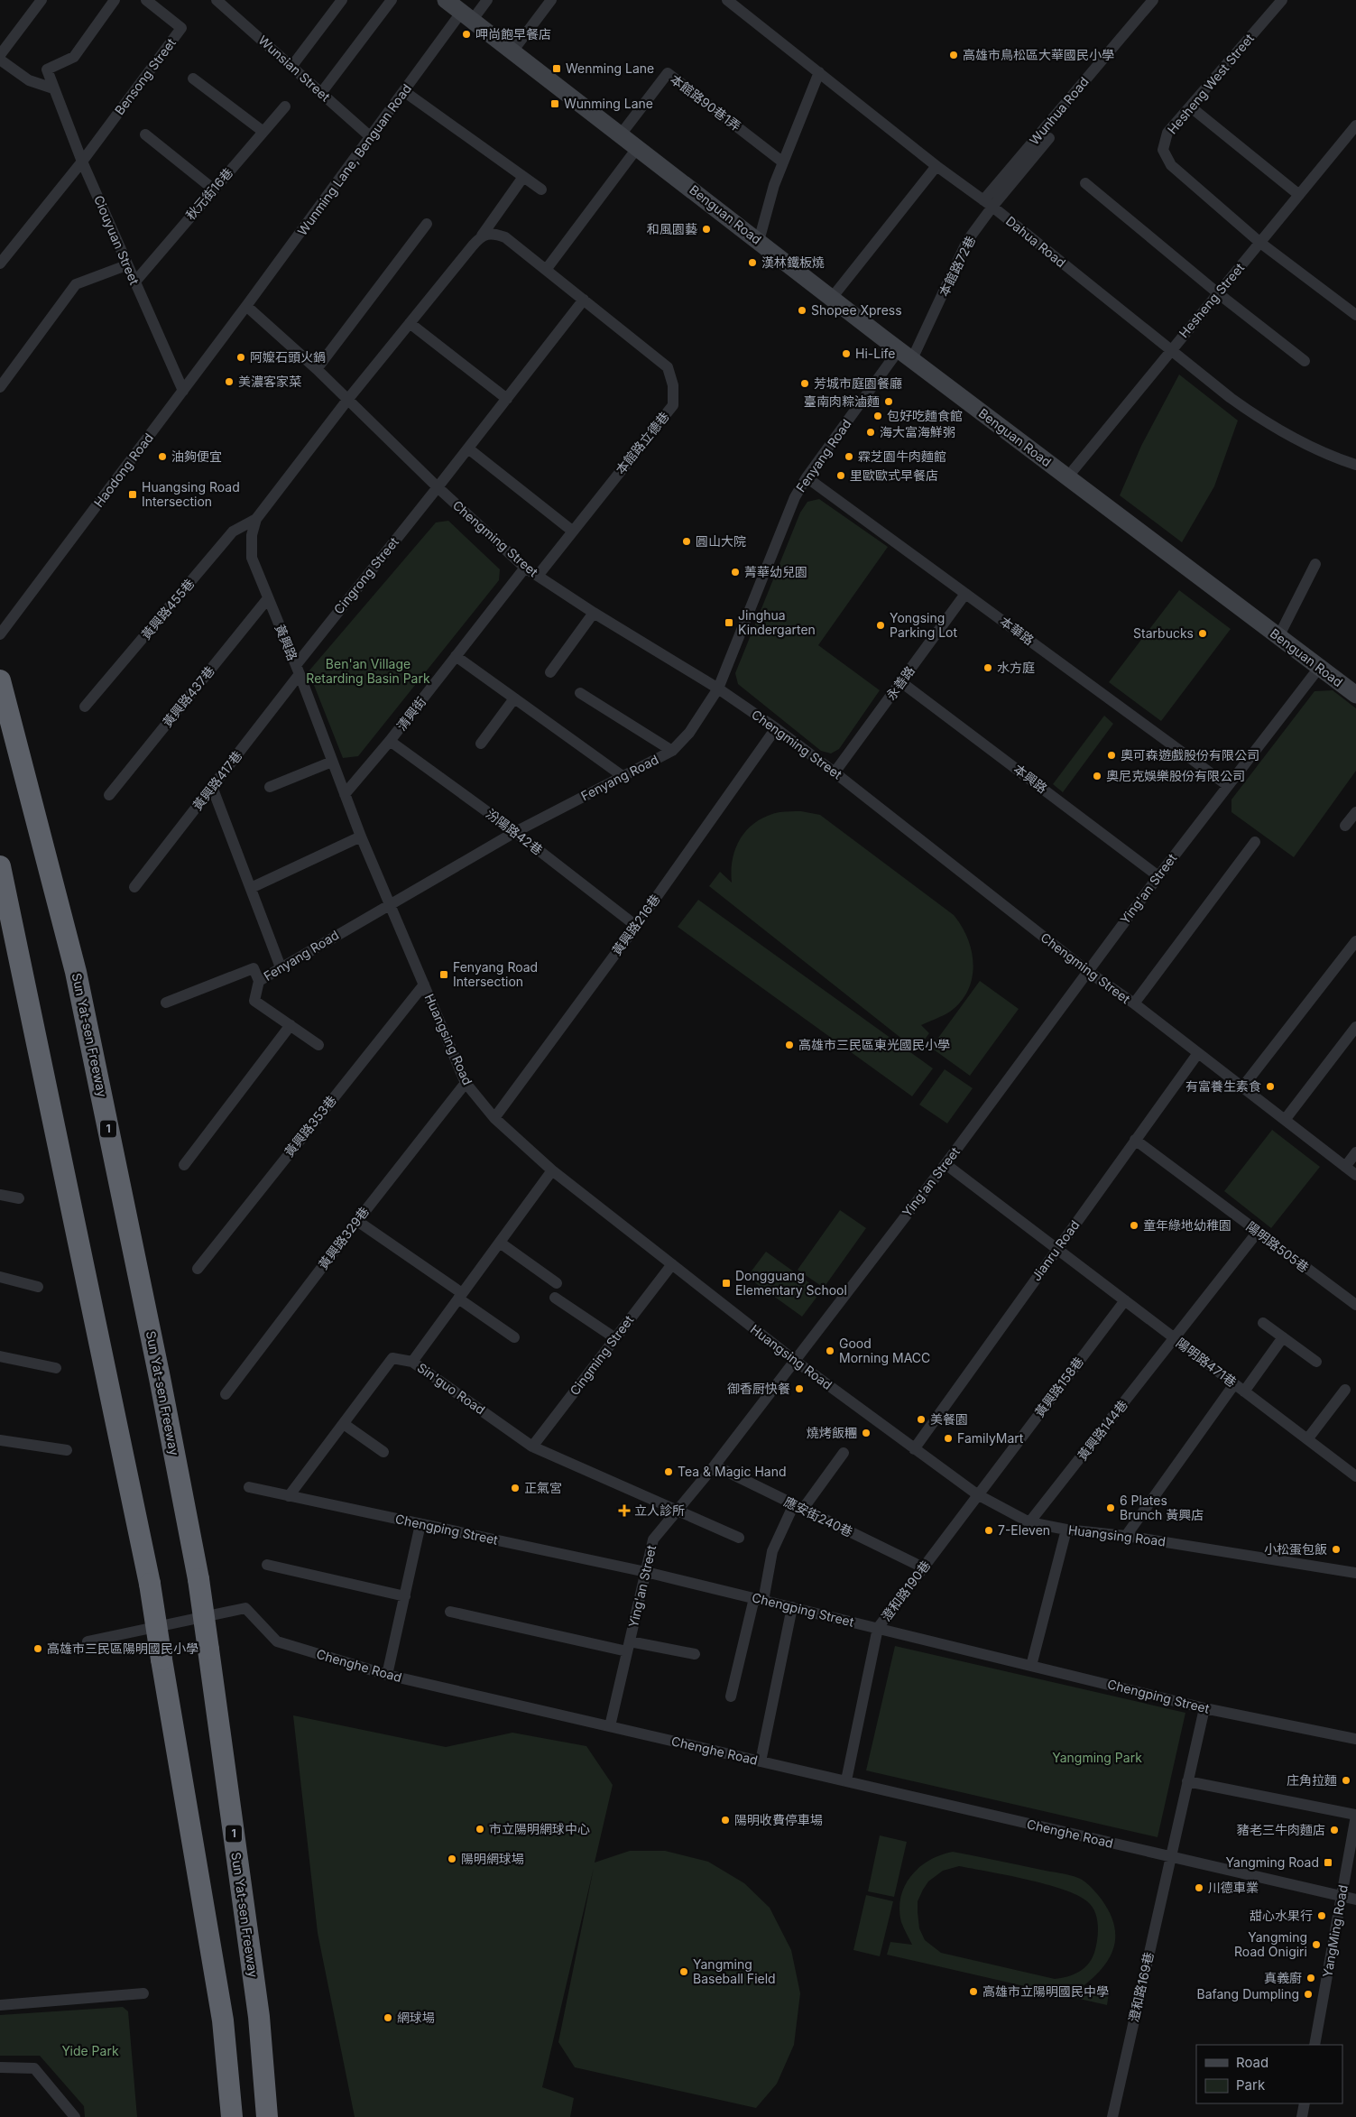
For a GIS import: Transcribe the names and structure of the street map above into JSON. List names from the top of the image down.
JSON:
{
  "streets": {
    "highway": ["Sun Yat-sen Freeway", "1"],
    "street": [
      "Wunsian Street",
      "Bensong Street",
      "Hesheng West Street",
      "本館路90巷1弄",
      "Wunhua Road",
      "Wunming Lane, Benguan Road",
      "秋元街16巷",
      "Benguan Road",
      "Ciouyuan Street",
      "Dahua Road",
      "本館路72巷",
      "Hesheng Street",
      "本館路立德巷",
      "Fenyang Road",
      "Haodong Road",
      "Chengming Street",
      "Cingrong Street",
      "黃興路455巷",
      "本華路",
      "黃興路",
      "永善路",
      "黃興路437巷",
      "清興街",
      "本興路",
      "黃興路417巷",
      "汾陽路42巷",
      "Ying'an Street",
      "黃興路216巷",
      "Huangsing Road",
      "黃興路353巷",
      "黃興路329巷",
      "陽明路505巷",
      "Jianru Road",
      "Cingming Street",
      "陽明路471巷",
      "黃興路158巷",
      "Sin'guo Road",
      "黃興路144巷",
      "應安街240巷",
      "Chengping Street",
      "澄和路190巷",
      "Chenghe Road",
      "YangMing Road",
      "澄和路169巷"
    ]
  },
  "crossings": [
    ["Wunsian Street", "Wunming Lane, Benguan Road"],
    ["Bensong Street", "Ciouyuan Street"],
    ["Hesheng West Street", "Hesheng Street"],
    ["本館路90巷1弄", "Benguan Road"],
    ["Wunhua Road", "Dahua Road"],
    ["Wunhua Road", "本館路72巷"],
    ["Wunming Lane, Benguan Road", "Benguan Road"],
    ["Wunming Lane, Benguan Road", "Haodong Road"],
    ["Wunming Lane, Benguan Road", "Chengming Street"],
    ["秋元街16巷", "Ciouyuan Street"],
    ["Benguan Road", "本館路72巷"],
    ["Benguan Road", "Hesheng Street"],
    ["Benguan Road", "Fenyang Road"],
    ["Benguan Road", "Ying'an Street"],
    ["Ciouyuan Street", "Haodong Road"],
    ["Dahua Road", "本館路72巷"],
    ["Dahua Road", "Hesheng Street"],
    ["本館路72巷", "Fenyang Road"],
    ["本館路立德巷", "Chengming Street"],
    ["本館路立德巷", "黃興路"],
    ["Fenyang Road", "Chengming Street"],
    ["Fenyang Road", "本華路"],
    ["Fenyang Road", "黃興路"],
    ["Fenyang Road", "汾陽路42巷"],
    ["Fenyang Road", "Huangsing Road"],
    ["Haodong Road", "Chengming Street"],
    ["Chengming Street", "Cingrong Street"],
    ["Chengming Street", "黃興路"],
    ["Chengming Street", "永善路"],
    ["Chengming Street", "清興街"],
    ["Chengming Street", "Ying'an Street"],
    ["Chengming Street", "黃興路216巷"],
    ["Chengming Street", "Jianru Road"],
    ["Cingrong Street", "黃興路"],
    ["Cingrong Street", "黃興路417巷"],
    ["黃興路455巷", "黃興路"],
    ["本華路", "永善路"],
    ["本華路", "Ying'an Street"],
    ["黃興路", "黃興路437巷"],
    ["黃興路", "清興街"],
    ["黃興路", "黃興路417巷"],
    ["黃興路", "Huangsing Road"],
    ["永善路", "本興路"],
    ["清興街", "汾陽路42巷"],
    ["本興路", "Ying'an Street"],
    ["汾陽路42巷", "黃興路216巷"],
    ["Ying'an Street", "Huangsing Road"],
    ["Ying'an Street", "陽明路471巷"],
    ["Ying'an Street", "Sin'guo Road"],
    ["Ying'an Street", "應安街240巷"],
    ["Ying'an Street", "Chengping Street"],
    ["Ying'an Street", "Chenghe Road"],
    ["黃興路216巷", "Huangsing Road"],
    ["Huangsing Road", "黃興路353巷"],
    ["Huangsing Road", "黃興路329巷"],
    ["Huangsing Road", "Jianru Road"],
    ["Huangsing Road", "Cingming Street"],
    ["Huangsing Road", "黃興路158巷"],
    ["Huangsing Road", "Sin'guo Road"],
    ["Huangsing Road", "黃興路144巷"],
    ["Huangsing Road", "澄和路190巷"],
    ["陽明路505巷", "Jianru Road"],
    ["陽明路505巷", "黃興路144巷"],
    ["Jianru Road", "陽明路471巷"],
    ["Cingming Street", "Sin'guo Road"],
    ["陽明路471巷", "黃興路158巷"],
    ["陽明路471巷", "黃興路144巷"],
    ["黃興路158巷", "澄和路190巷"],
    ["應安街240巷", "澄和路190巷"],
    ["Chengping Street", "澄和路190巷"],
    ["Chengping Street", "澄和路169巷"],
    ["澄和路190巷", "Chenghe Road"],
    ["Chenghe Road", "YangMing Road"],
    ["Chenghe Road", "澄和路169巷"]
  ],
  "parks": ["Ben'an Village Retarding Basin Park", "Yangming Park", "Yide Park"],
  "places": {
    "other": [
      "呷尚飽早餐店",
      "高雄市鳥松區大華國民小學",
      "和風園藝",
      "漢林鐵板燒",
      "Shopee Xpress",
      "Hi-Life",
      "阿嬤石頭火鍋",
      "美濃客家菜",
      "芳城市庭園餐廳",
      "臺南肉粽滷麵",
      "包好吃麵食館",
      "海大富海鮮粥",
      "油夠便宜",
      "霖芝園牛肉麵館",
      "里歐歐式早餐店",
      "圓山大院",
      "菁華幼兒園",
      "Yongsing Parking Lot",
      "Starbucks",
      "水方庭",
      "奧可森遊戲股份有限公司",
      "奧尼克娛樂股份有限公司",
      "高雄市三民區東光國民小學",
      "有富養生素食",
      "童年綠地幼稚園",
      "Good Morning MACC",
      "御香厨快餐",
      "美餐園",
      "燒烤飯糰",
      "FamilyMart",
      "Tea & Magic Hand",
      "正氣宮",
      "6 Plates Brunch 黃興店",
      "7-Eleven",
      "小松蛋包飯",
      "高雄市三民區陽明國民小學",
      "庄角拉麵",
      "陽明收費停車場",
      "市立陽明網球中心",
      "豬老三牛肉麵店",
      "陽明網球場",
      "川德車業",
      "甜心水果行",
      "Yangming Road Onigiri",
      "Yangming Baseball Field",
      "真義廚",
      "高雄市立陽明國民中學",
      "Bafang Dumpling",
      "網球場"
    ],
    "transit": [
      "Wenming Lane",
      "Wunming Lane",
      "Huangsing Road Intersection",
      "Jinghua Kindergarten",
      "Fenyang Road Intersection",
      "Dongguang Elementary School",
      "Yangming Road"
    ],
    "health": ["立人診所"]
  },
  "legend": ["Road", "Park"]
}
